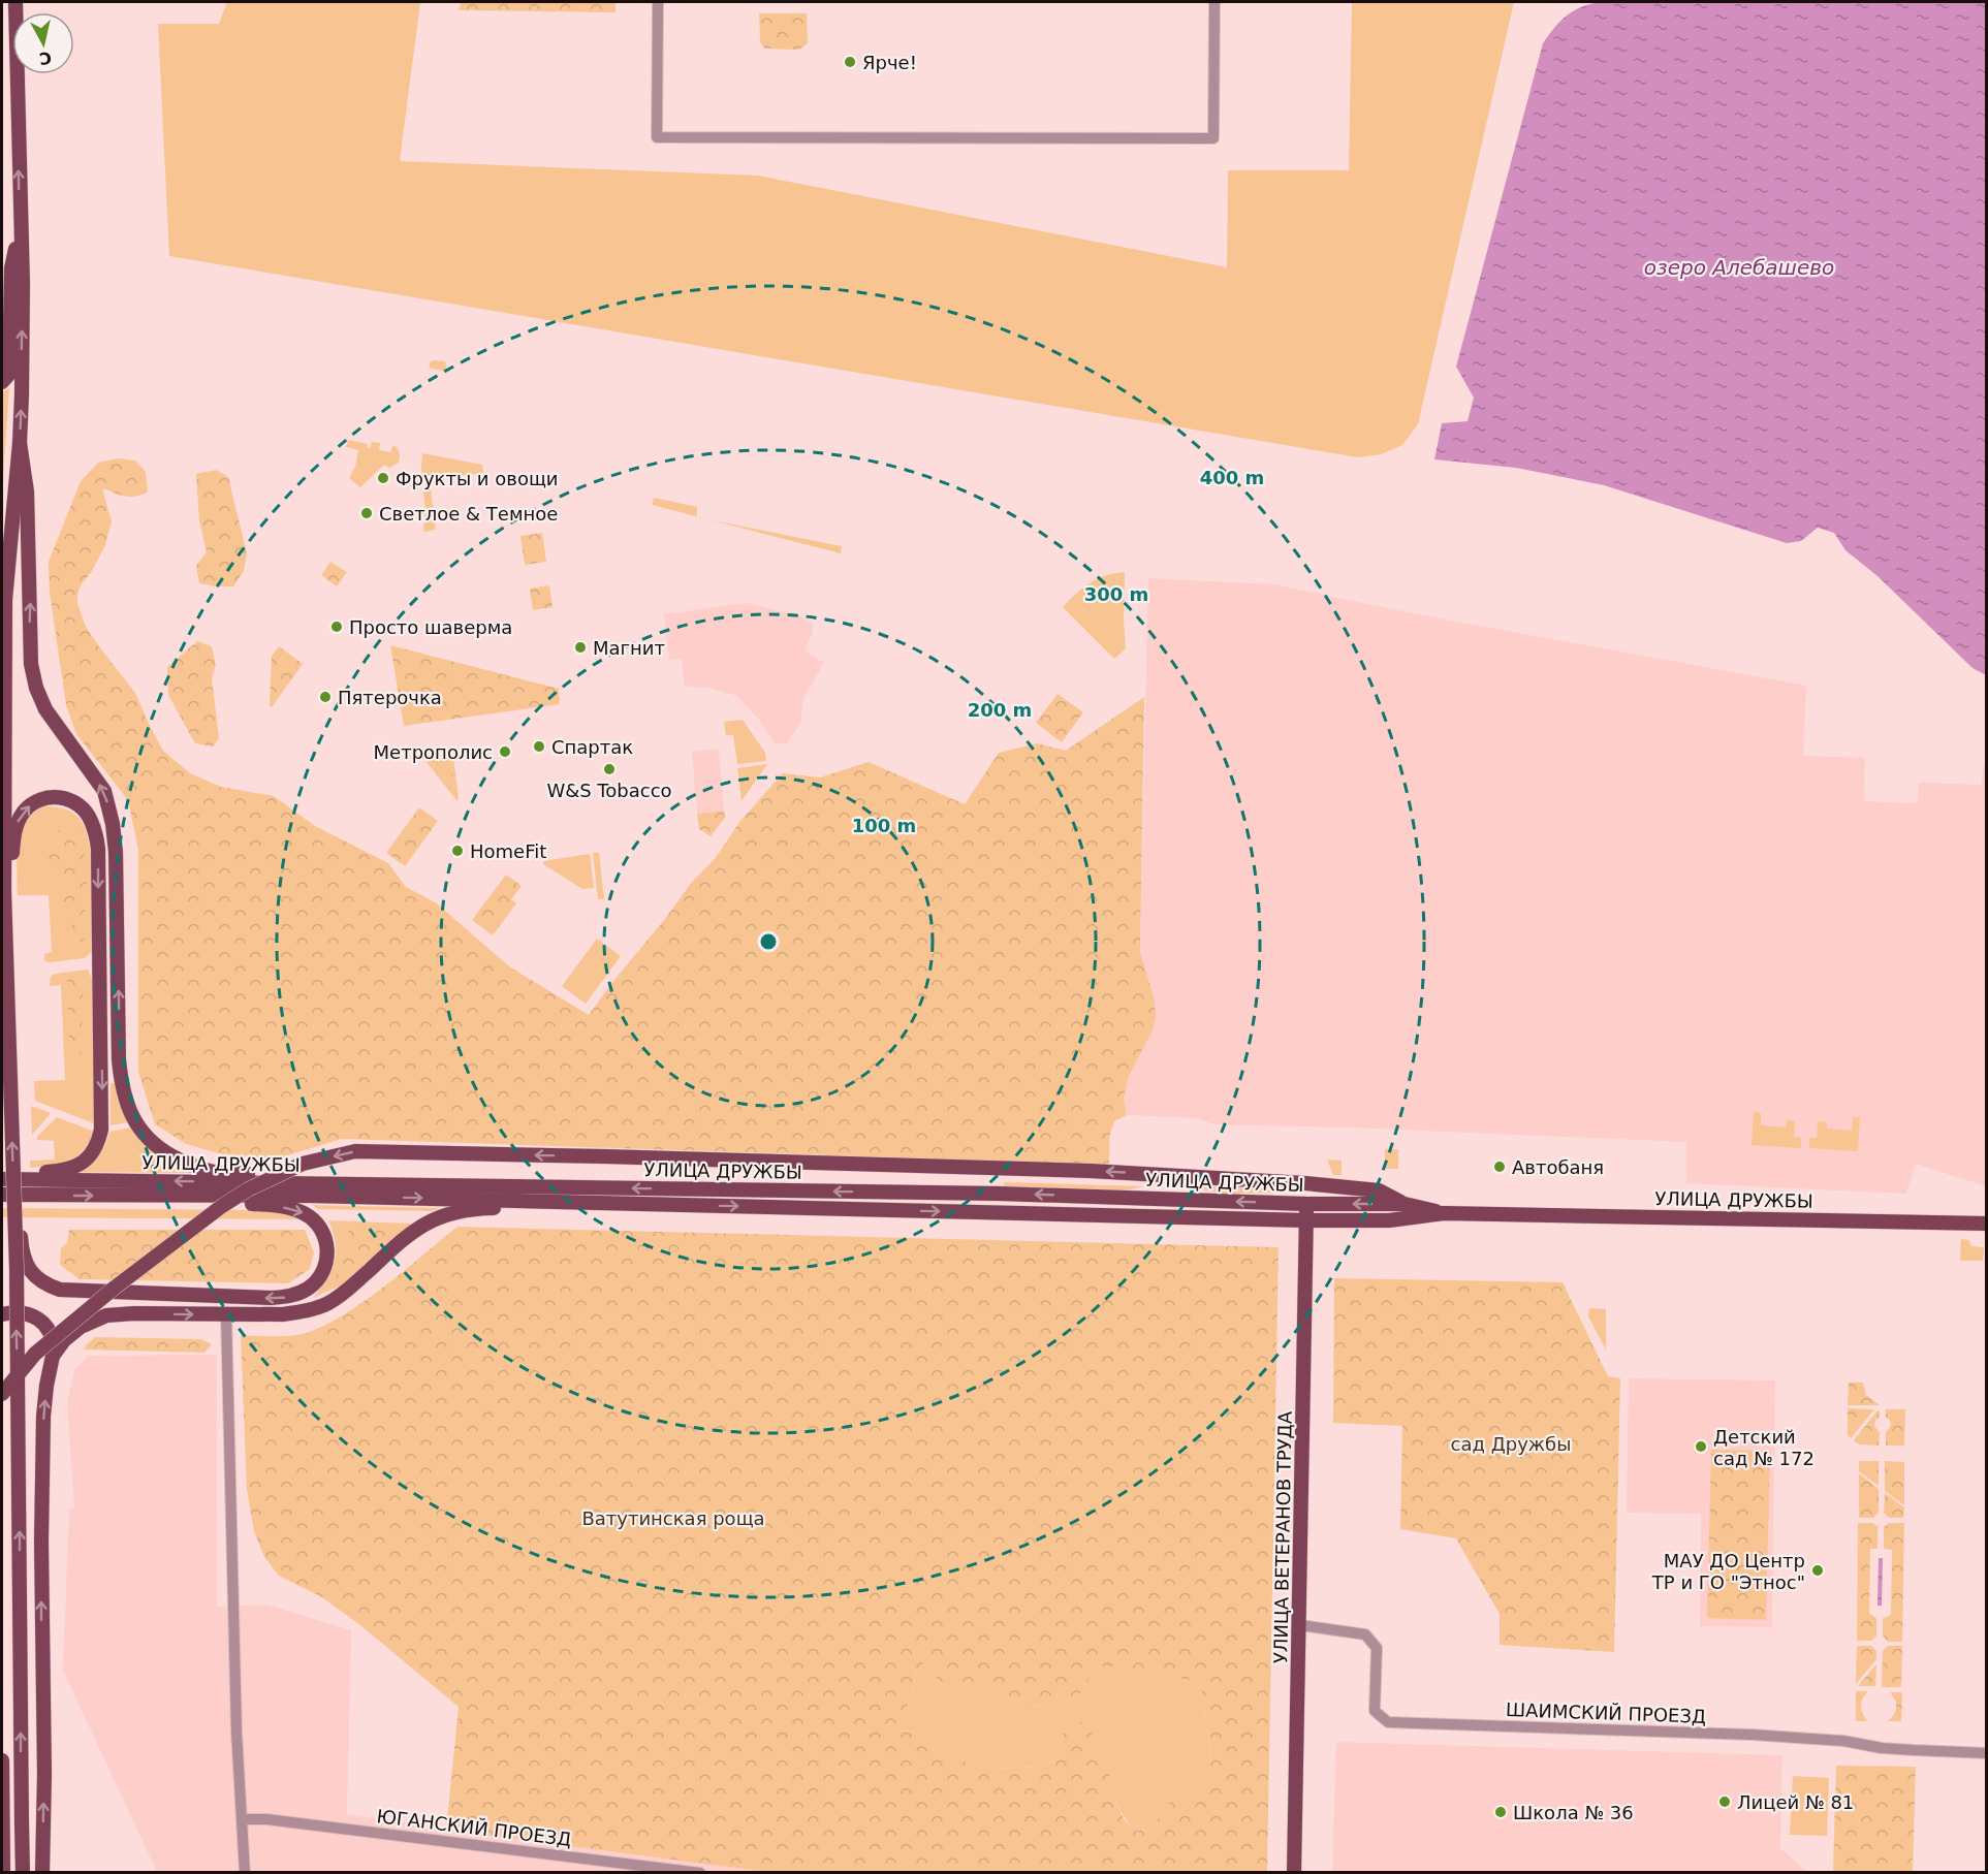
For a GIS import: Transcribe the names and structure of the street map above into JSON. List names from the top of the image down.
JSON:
{
  "streets": {
    "main road": ["УЛИЦА ДРУЖБЫ", "УЛИЦА ВЕТЕРАНОВ ТРУДА"],
    "street": ["ШАИМСКИЙ ПРОЕЗД", "ЮГАНСКИЙ ПРОЕЗД"]
  },
  "crossings": [
    ["УЛИЦА ДРУЖБЫ", "УЛИЦА ВЕТЕРАНОВ ТРУДА"],
    ["УЛИЦА ВЕТЕРАНОВ ТРУДА", "ШАИМСКИЙ ПРОЕЗД"]
  ],
  "water": ["озеро Алебашево"],
  "parks": ["сад Дружбы", "Ватутинская роща"],
  "places": [
    "Ярче!",
    "Фрукты и овощи",
    "Светлое & Темное",
    "Просто шаверма",
    "Магнит",
    "Пятерочка",
    "Спартак",
    "Метрополис",
    "W&S Tobacco",
    "HomeFit",
    "Автобаня",
    "Детский сад № 172",
    "МАУ ДО Центр ТР и ГО \"Этнос\"",
    "Лицей № 81",
    "Школа № 36"
  ],
  "north": "bottom",
  "rings": [
    "400 m",
    "300 m",
    "200 m",
    "100 m"
  ]
}
